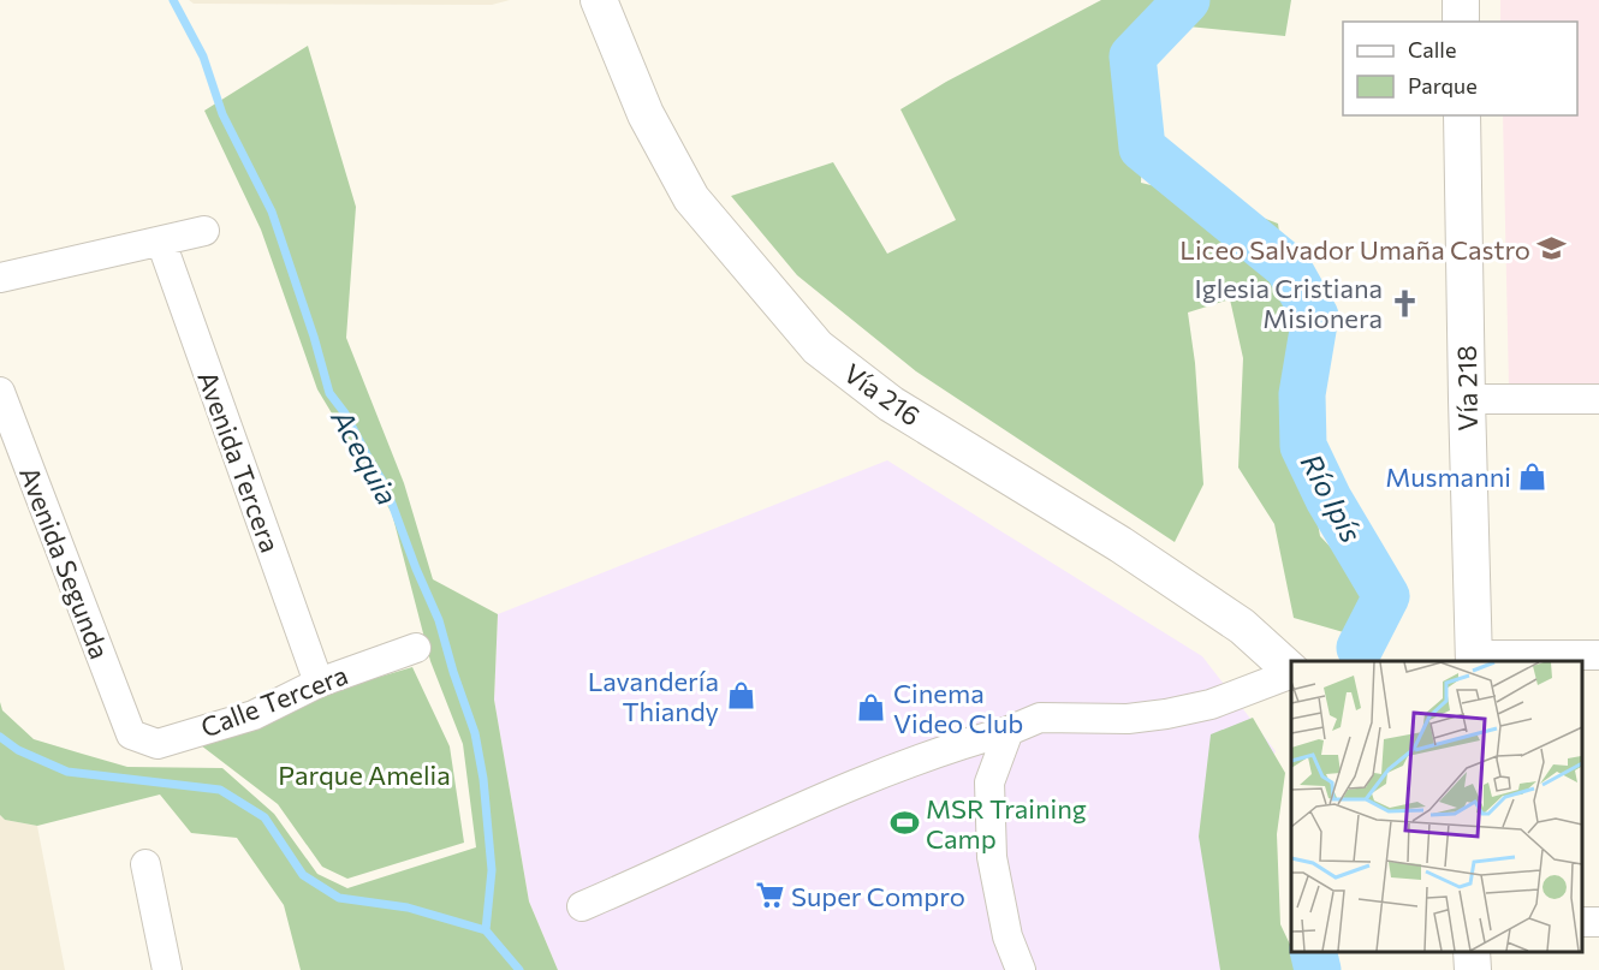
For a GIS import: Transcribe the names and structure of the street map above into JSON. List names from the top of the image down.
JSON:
{
  "streets": {
    "main road": ["Vía 218", "Vía 216"],
    "street": ["Avenida Tercera", "Avenida Segunda", "Calle Tercera"]
  },
  "crossings": [
    ["Avenida Tercera", "Calle Tercera"],
    ["Avenida Segunda", "Calle Tercera"]
  ],
  "water": ["Acequia", "Río Ipís"],
  "parks": ["Parque Amelia"],
  "places": {
    "school or university": ["Liceo Salvador Umaña Castro"],
    "church": ["Iglesia Cristiana Misionera"],
    "shop": ["Musmanni", "Lavandería Thiandy", "Cinema Video Club"],
    "sports": ["MSR Training Camp"],
    "supermarket": ["Super Compro"]
  },
  "legend": ["Calle", "Parque"]
}
